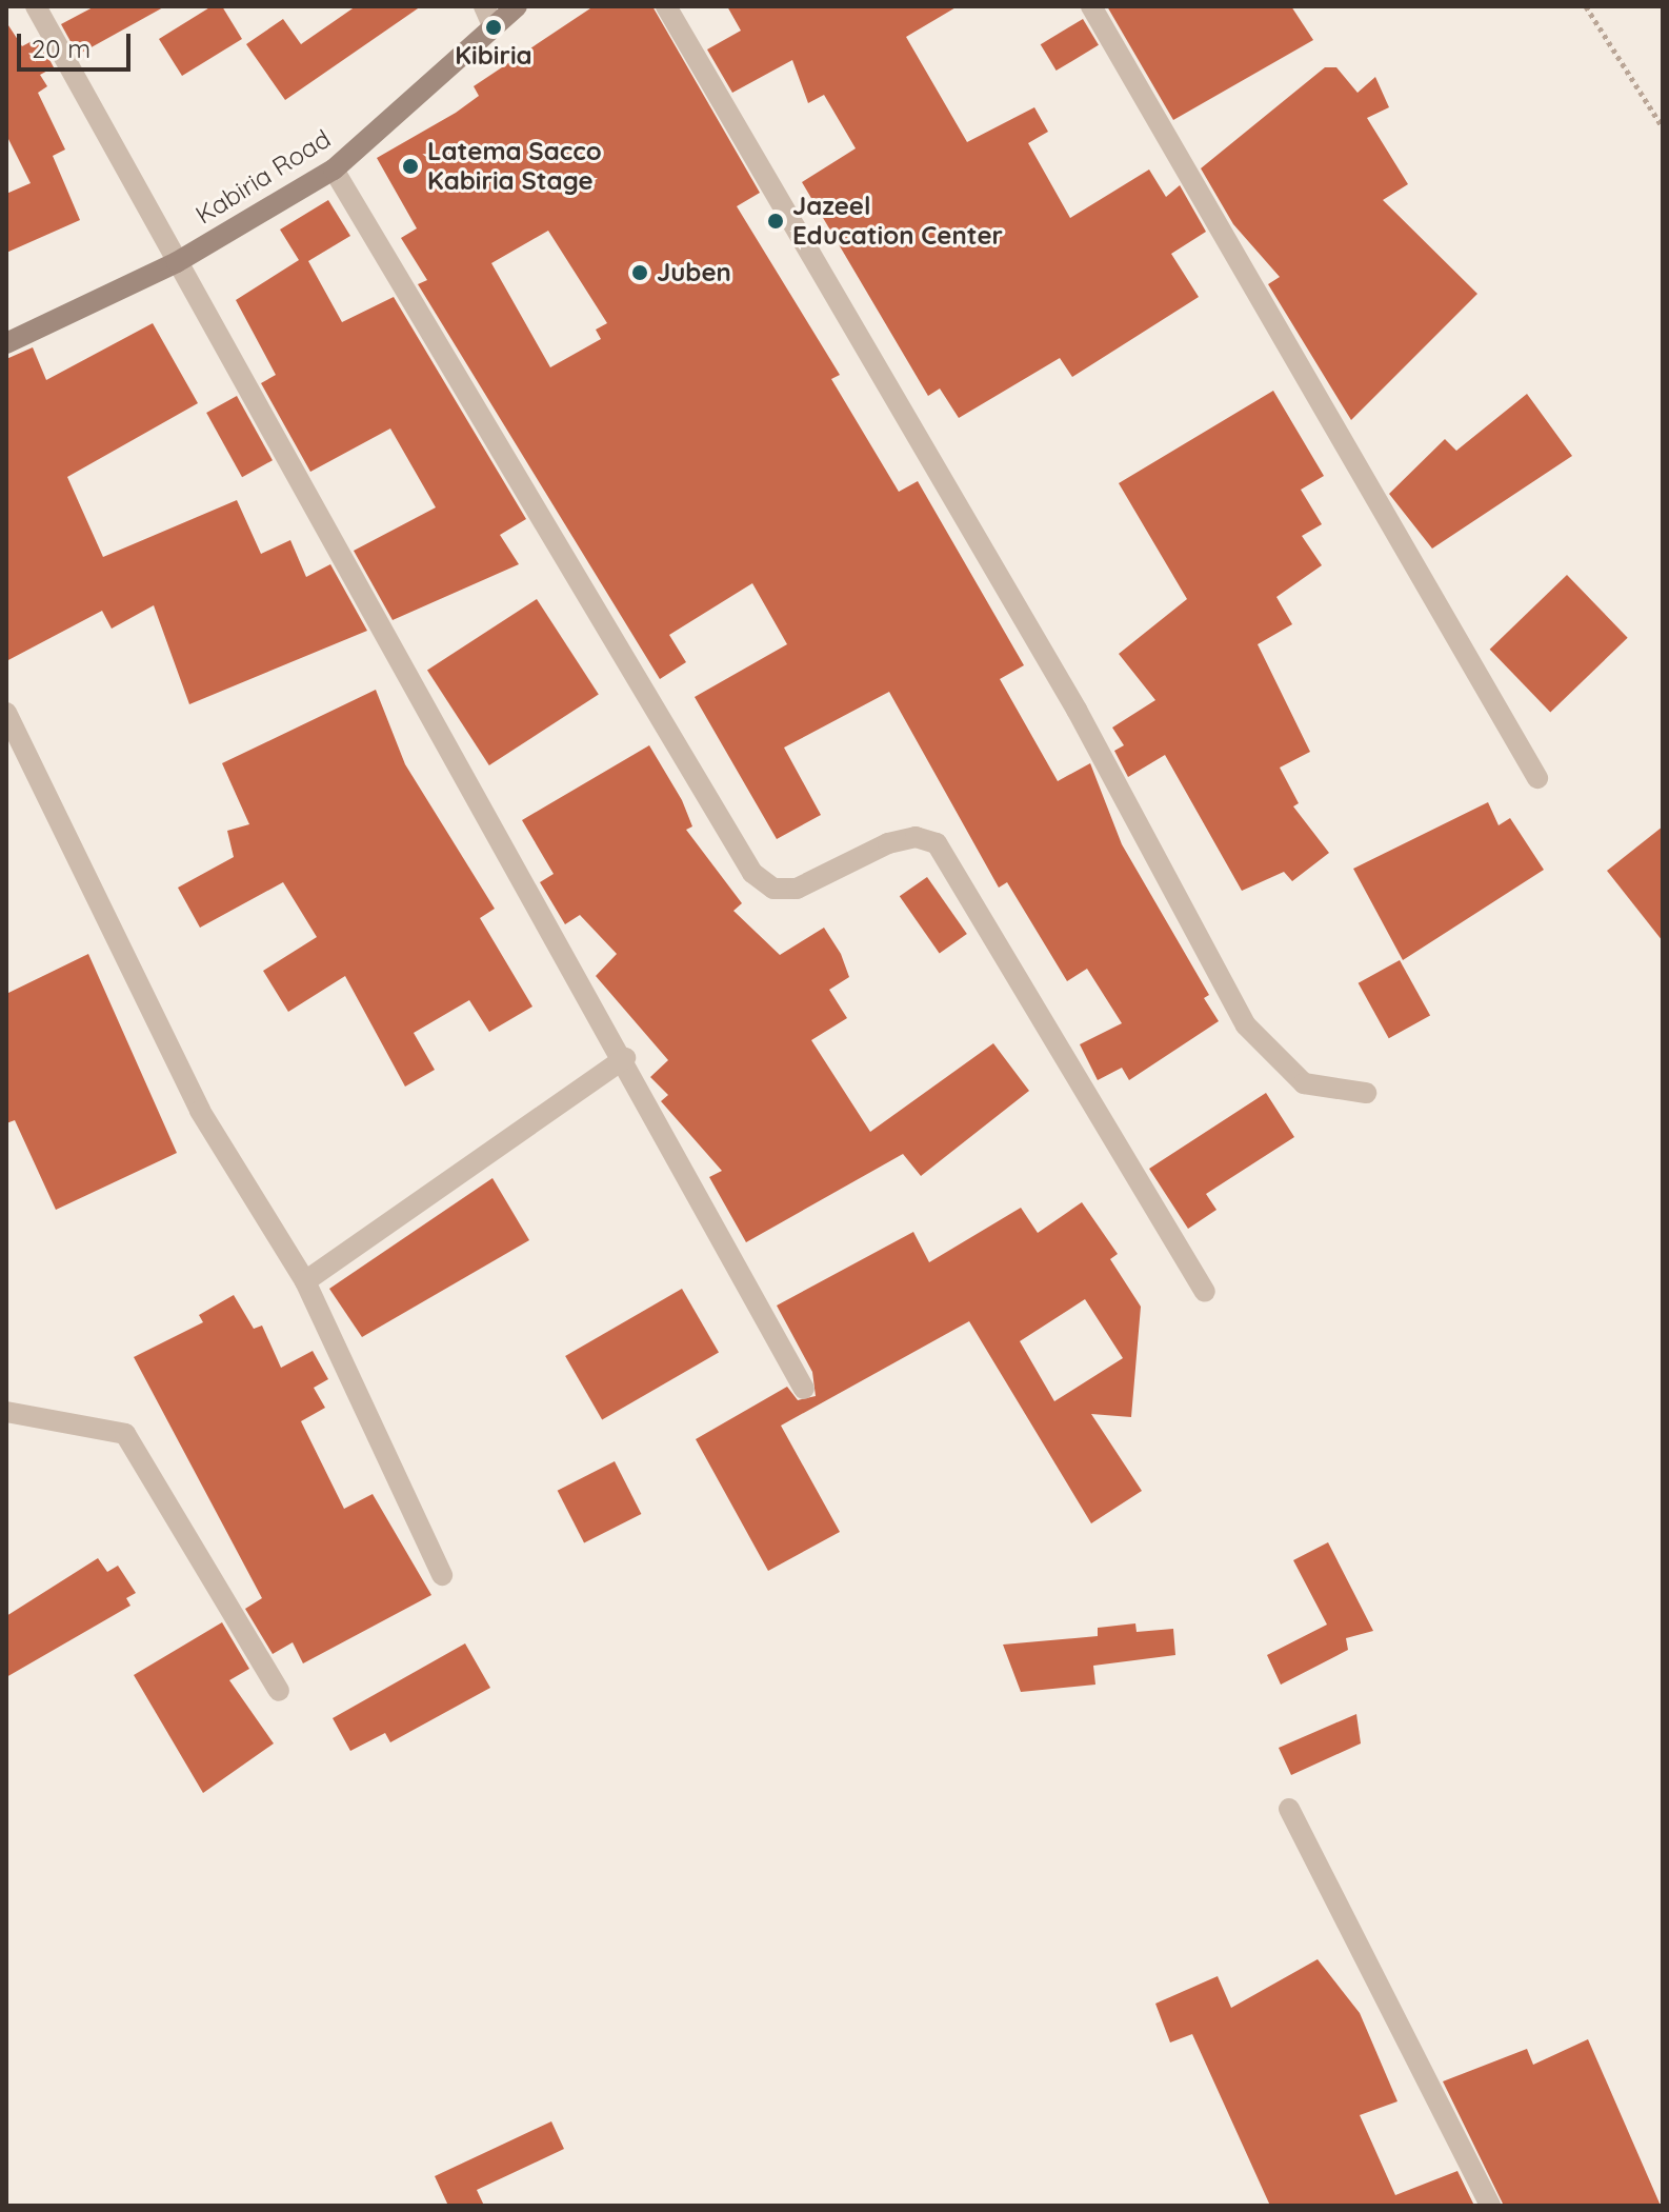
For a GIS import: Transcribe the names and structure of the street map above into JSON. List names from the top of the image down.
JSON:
{
  "streets": {
    "main road": ["Kabiria Road"]
  },
  "places": [
    "Kibiria",
    "Latema Sacco Kabiria Stage",
    "Jazeel Education Center",
    "Juben"
  ],
  "scale_bar": "20 m"
}
